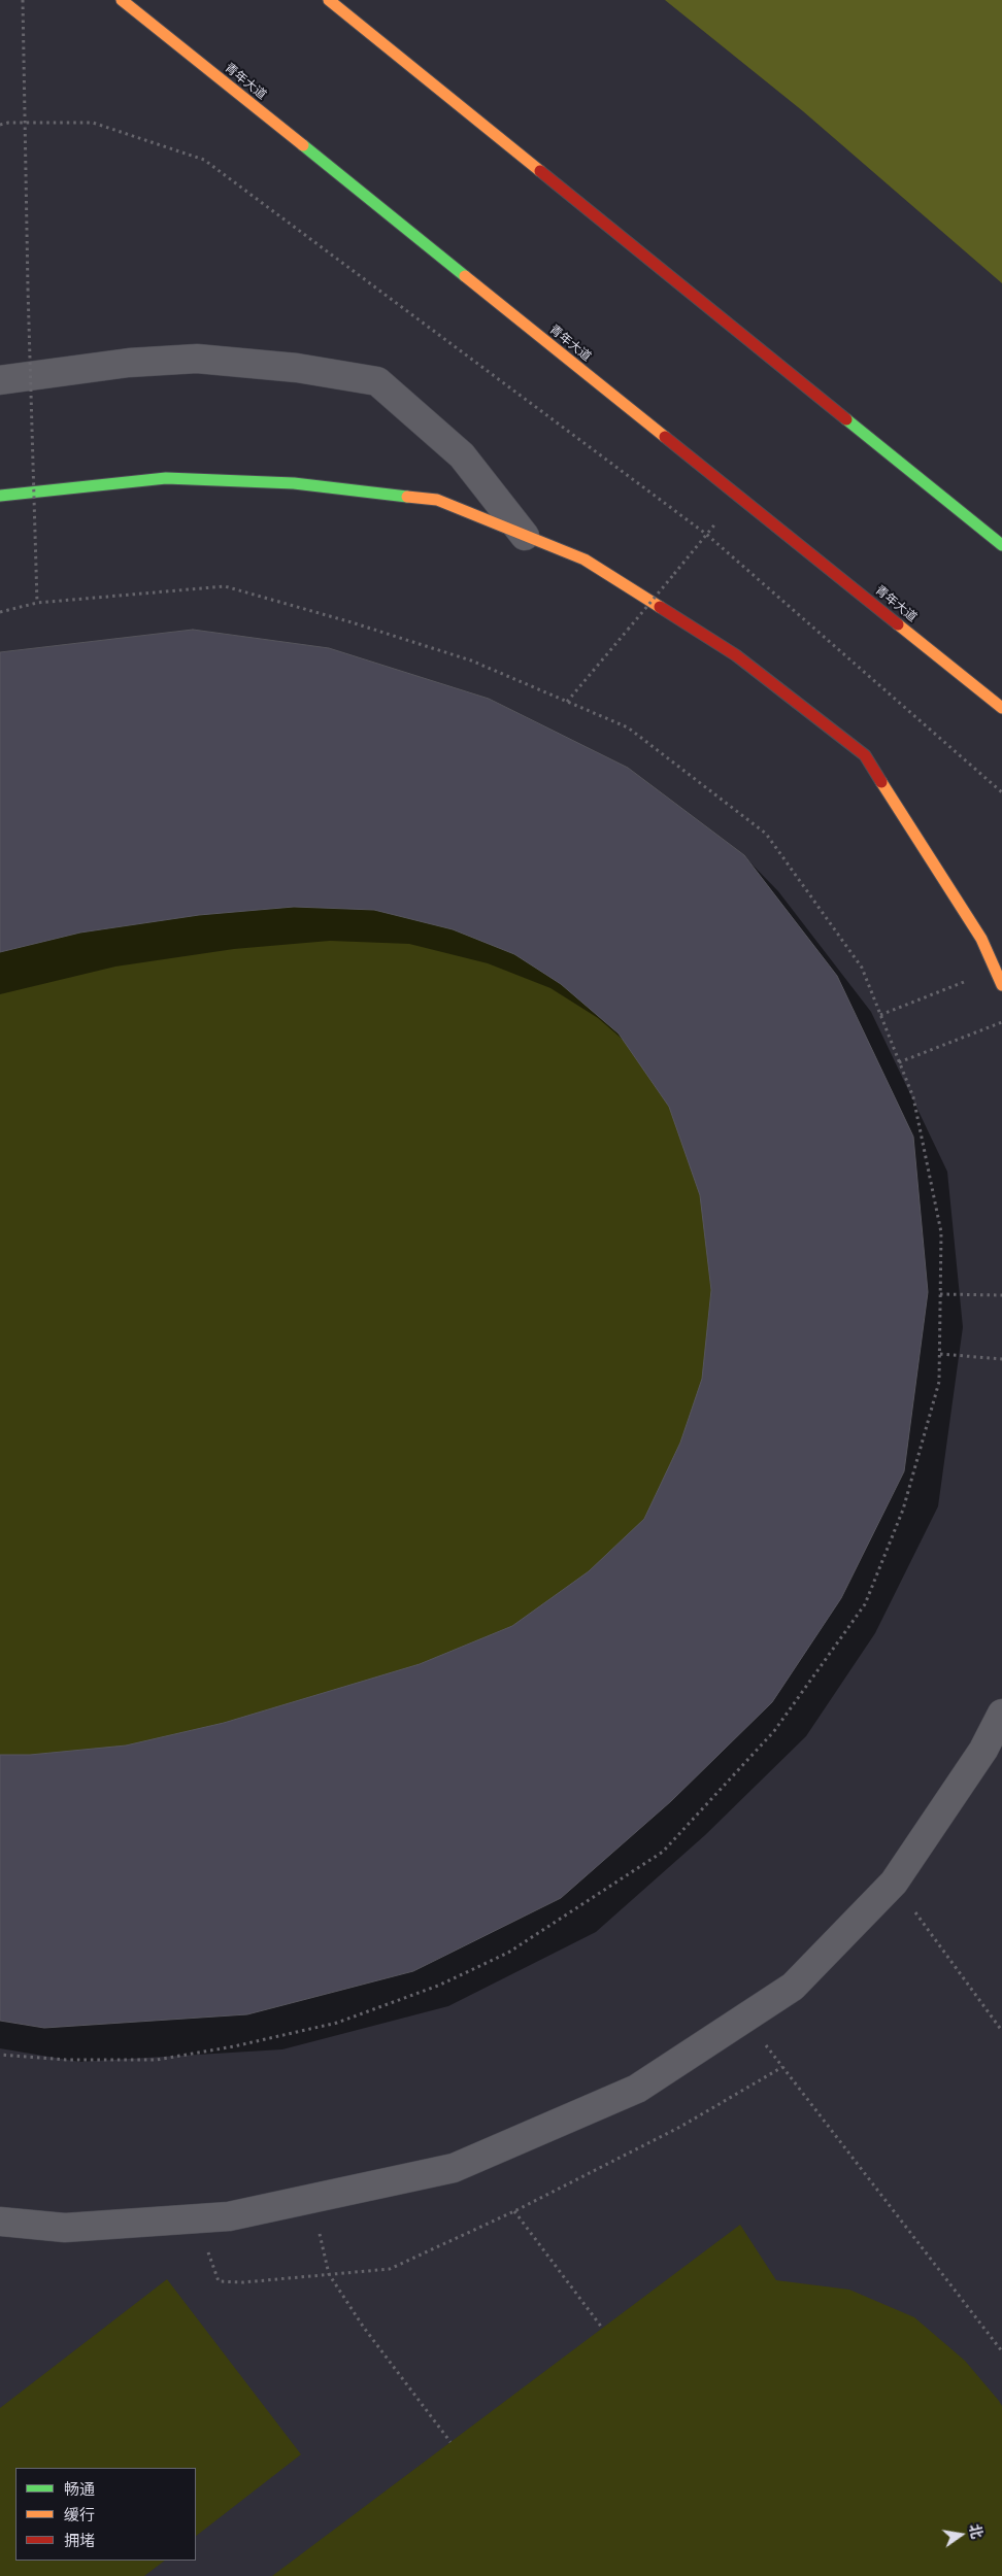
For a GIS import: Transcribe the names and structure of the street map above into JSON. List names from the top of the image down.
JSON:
{
  "streets": {
    "main road": ["青年大道"]
  },
  "legend": ["畅通", "缓行", "拥堵"],
  "north": "right"
}
